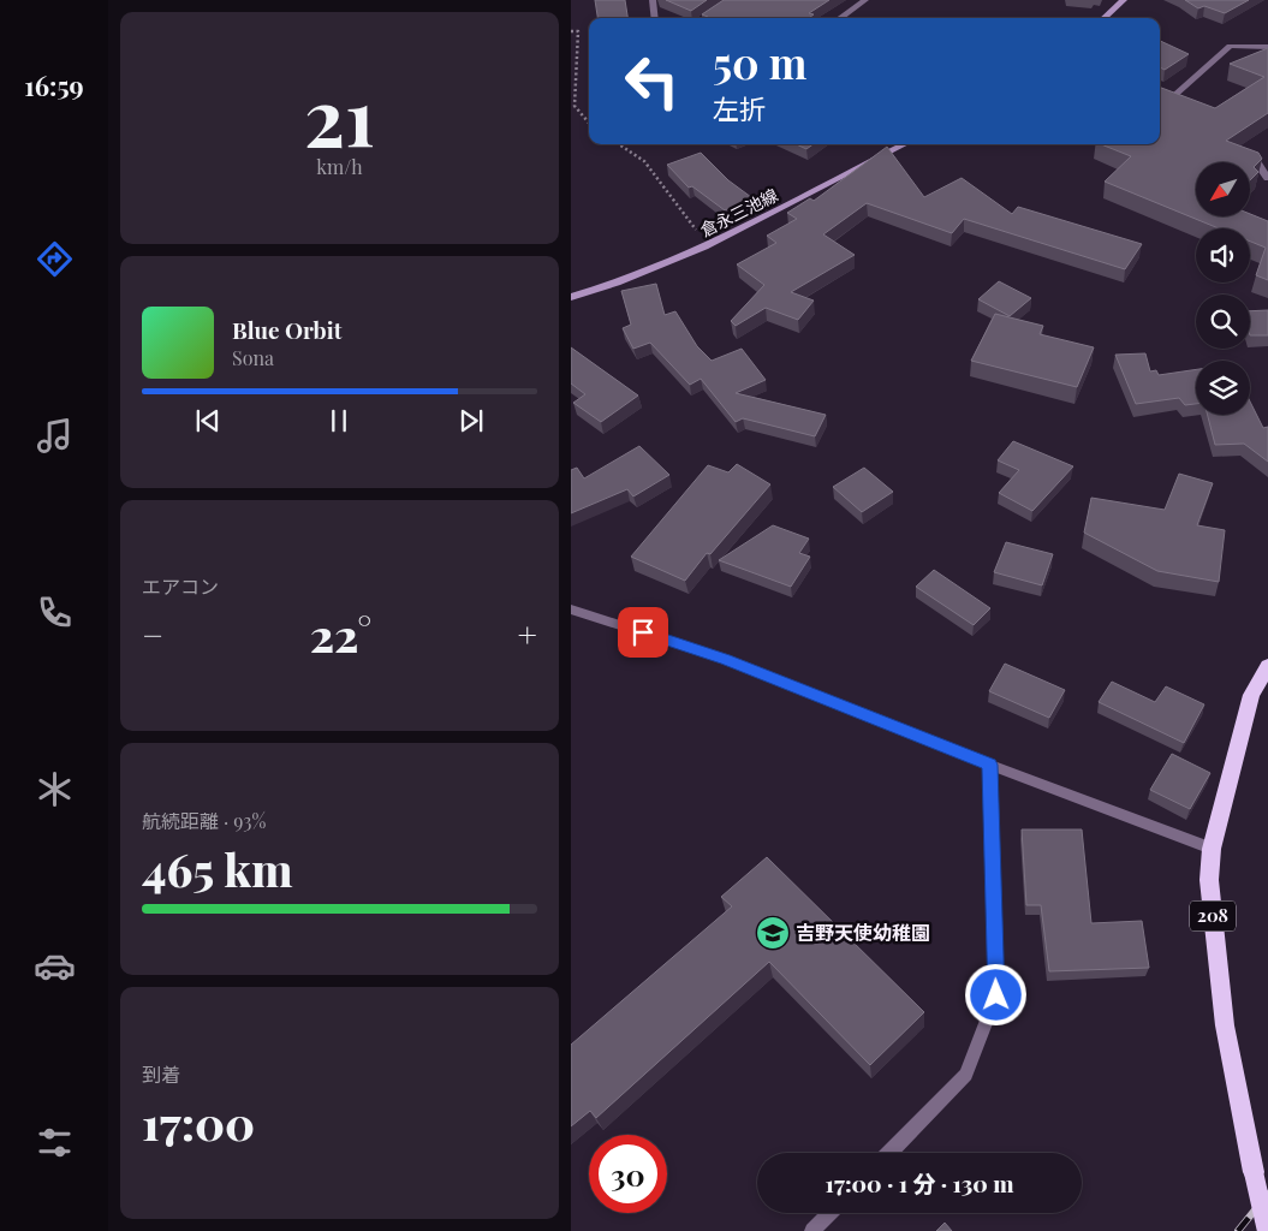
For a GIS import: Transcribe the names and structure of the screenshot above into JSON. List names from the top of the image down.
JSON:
{
  "streets": {
    "highway": ["208"],
    "main road": ["倉永三池線"]
  },
  "places": {
    "school or university": ["吉野天使幼稚園"]
  },
  "north": "bottom left",
  "page": {
    "tabs": "16:59",
    "tile": [
      ["21", "km/h"],
      "エアコン",
      ["航続距離 · 93%", "465 km"],
      ["到着", "17:00"]
    ],
    "turn": ["50 m", "左折"],
    "song": ["Blue Orbit", "Sona"],
    "heat": ["−", "22°", "+"],
    "limit": "30",
    "trip": "17:00 · 1 分 · 130 m"
  }
}
